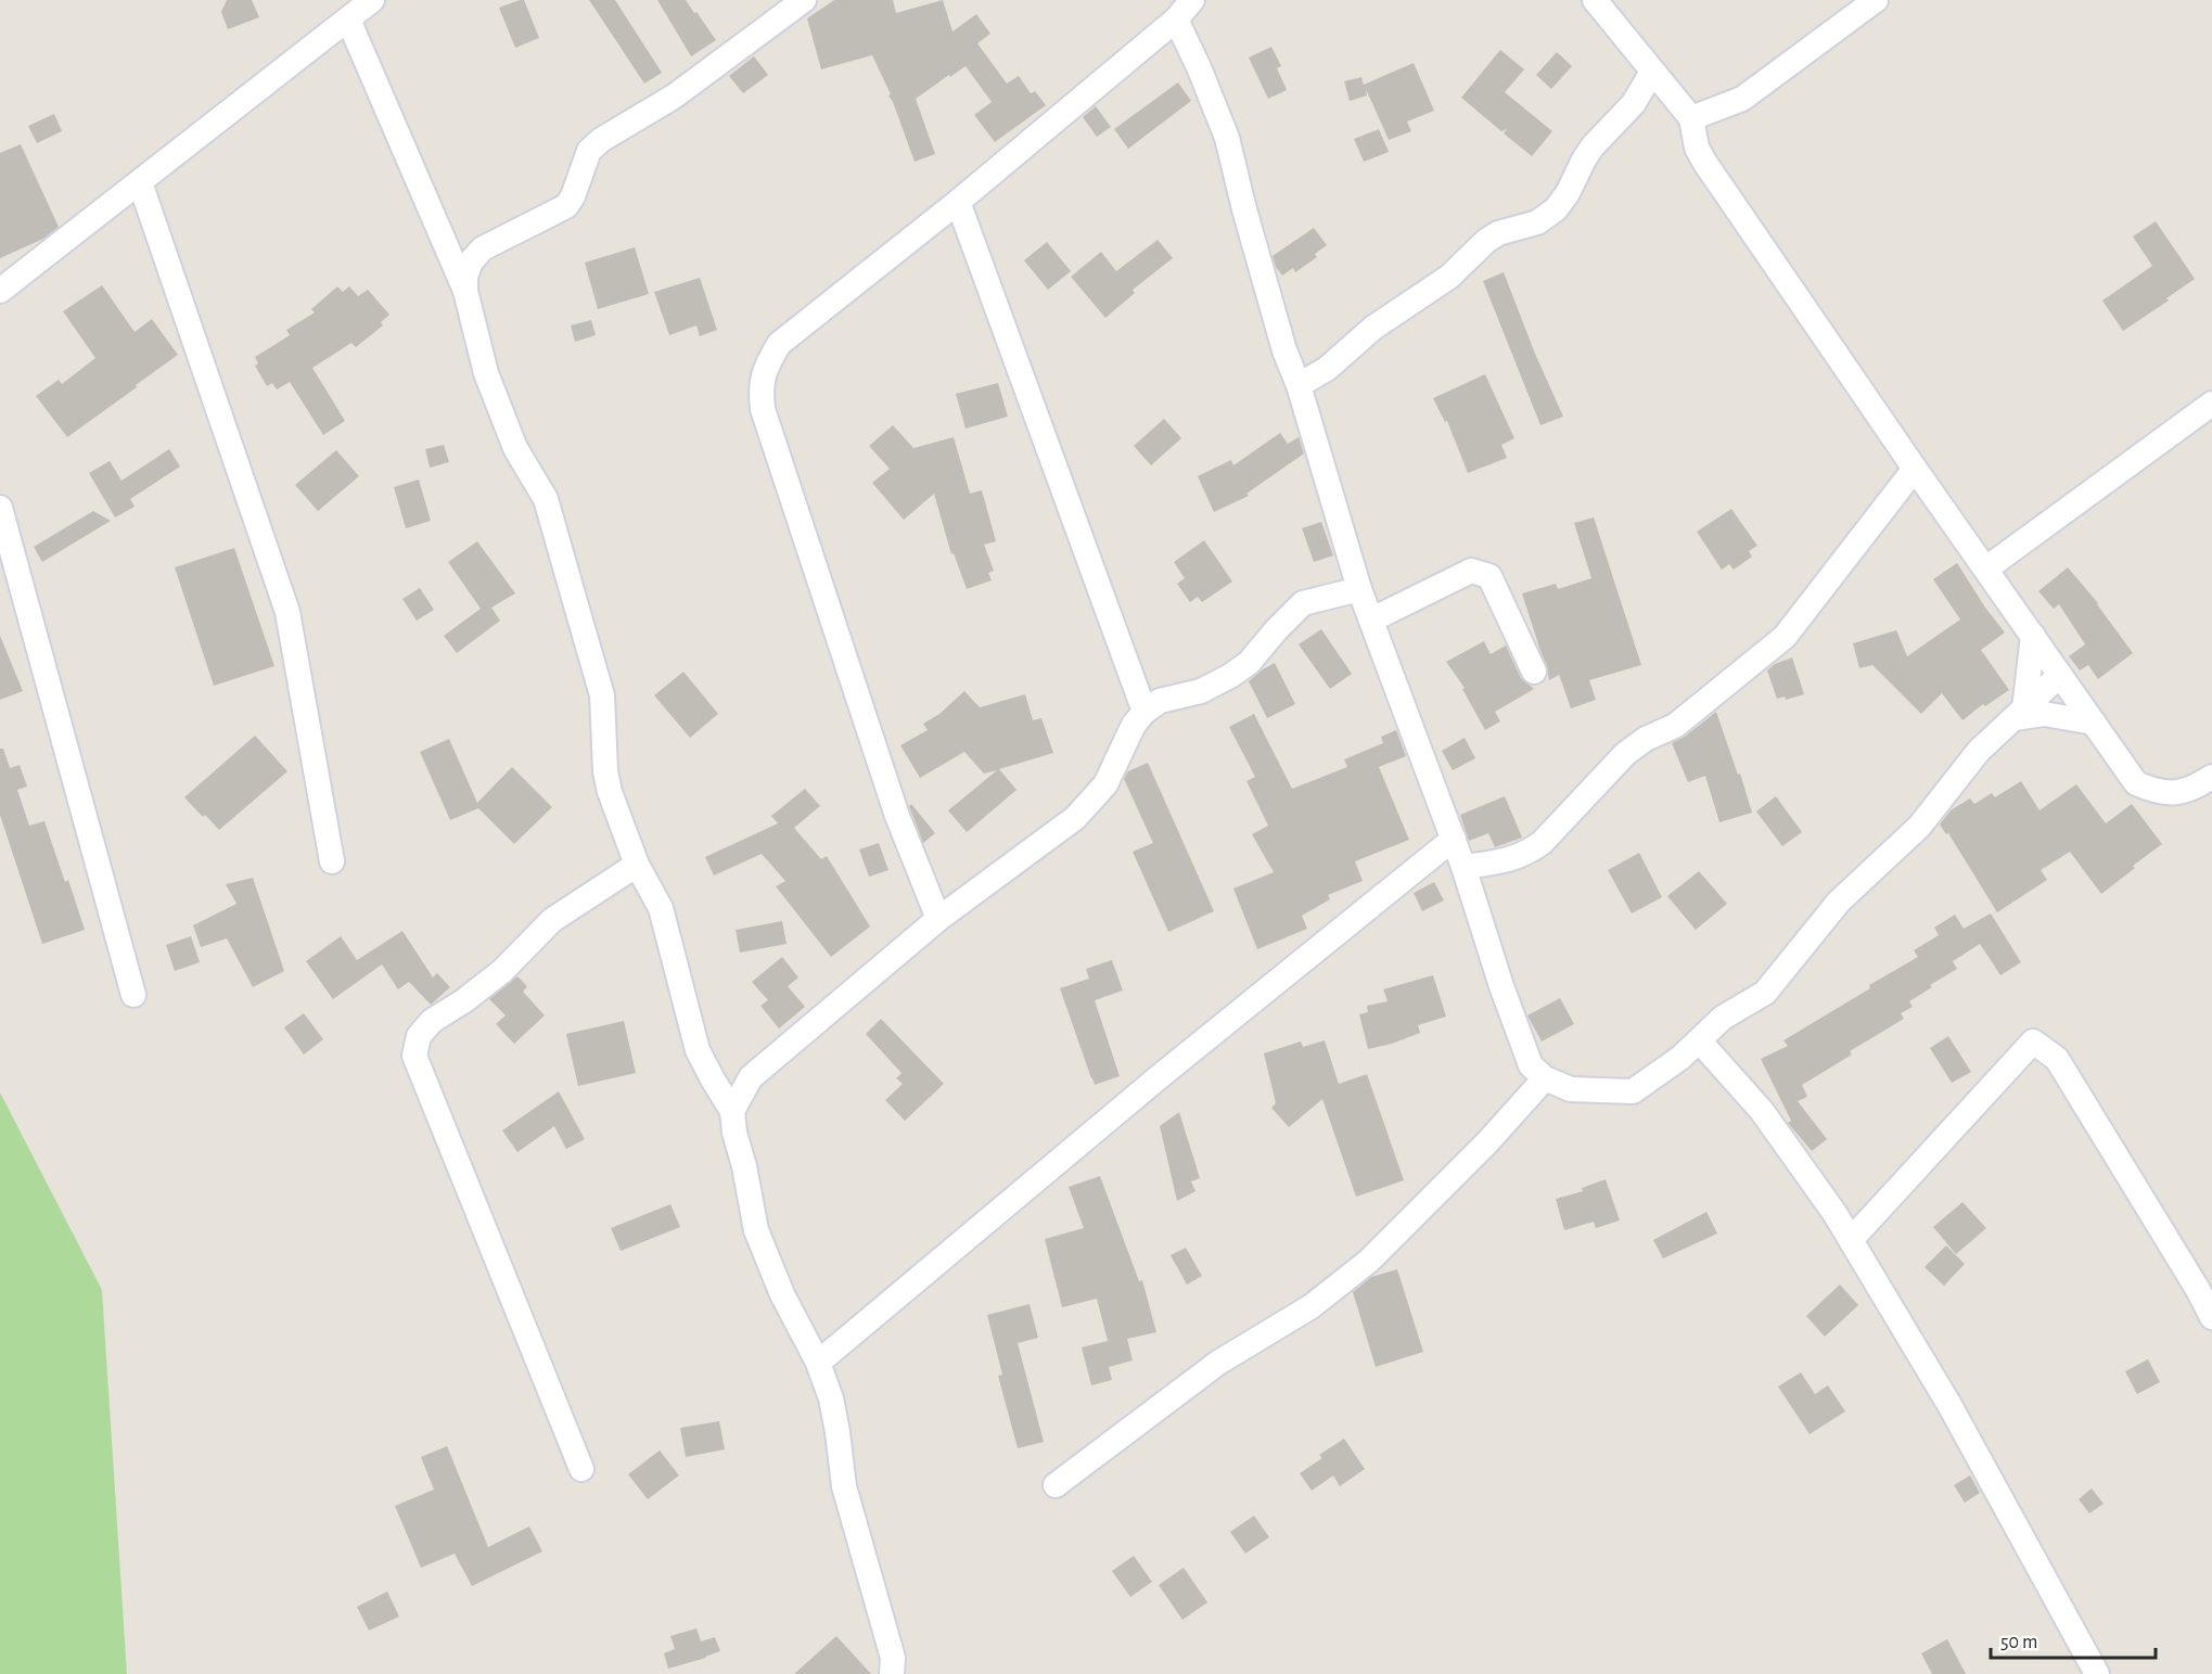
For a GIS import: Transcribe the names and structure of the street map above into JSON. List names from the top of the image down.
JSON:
{
  "scale_bar": "50 m"
}
